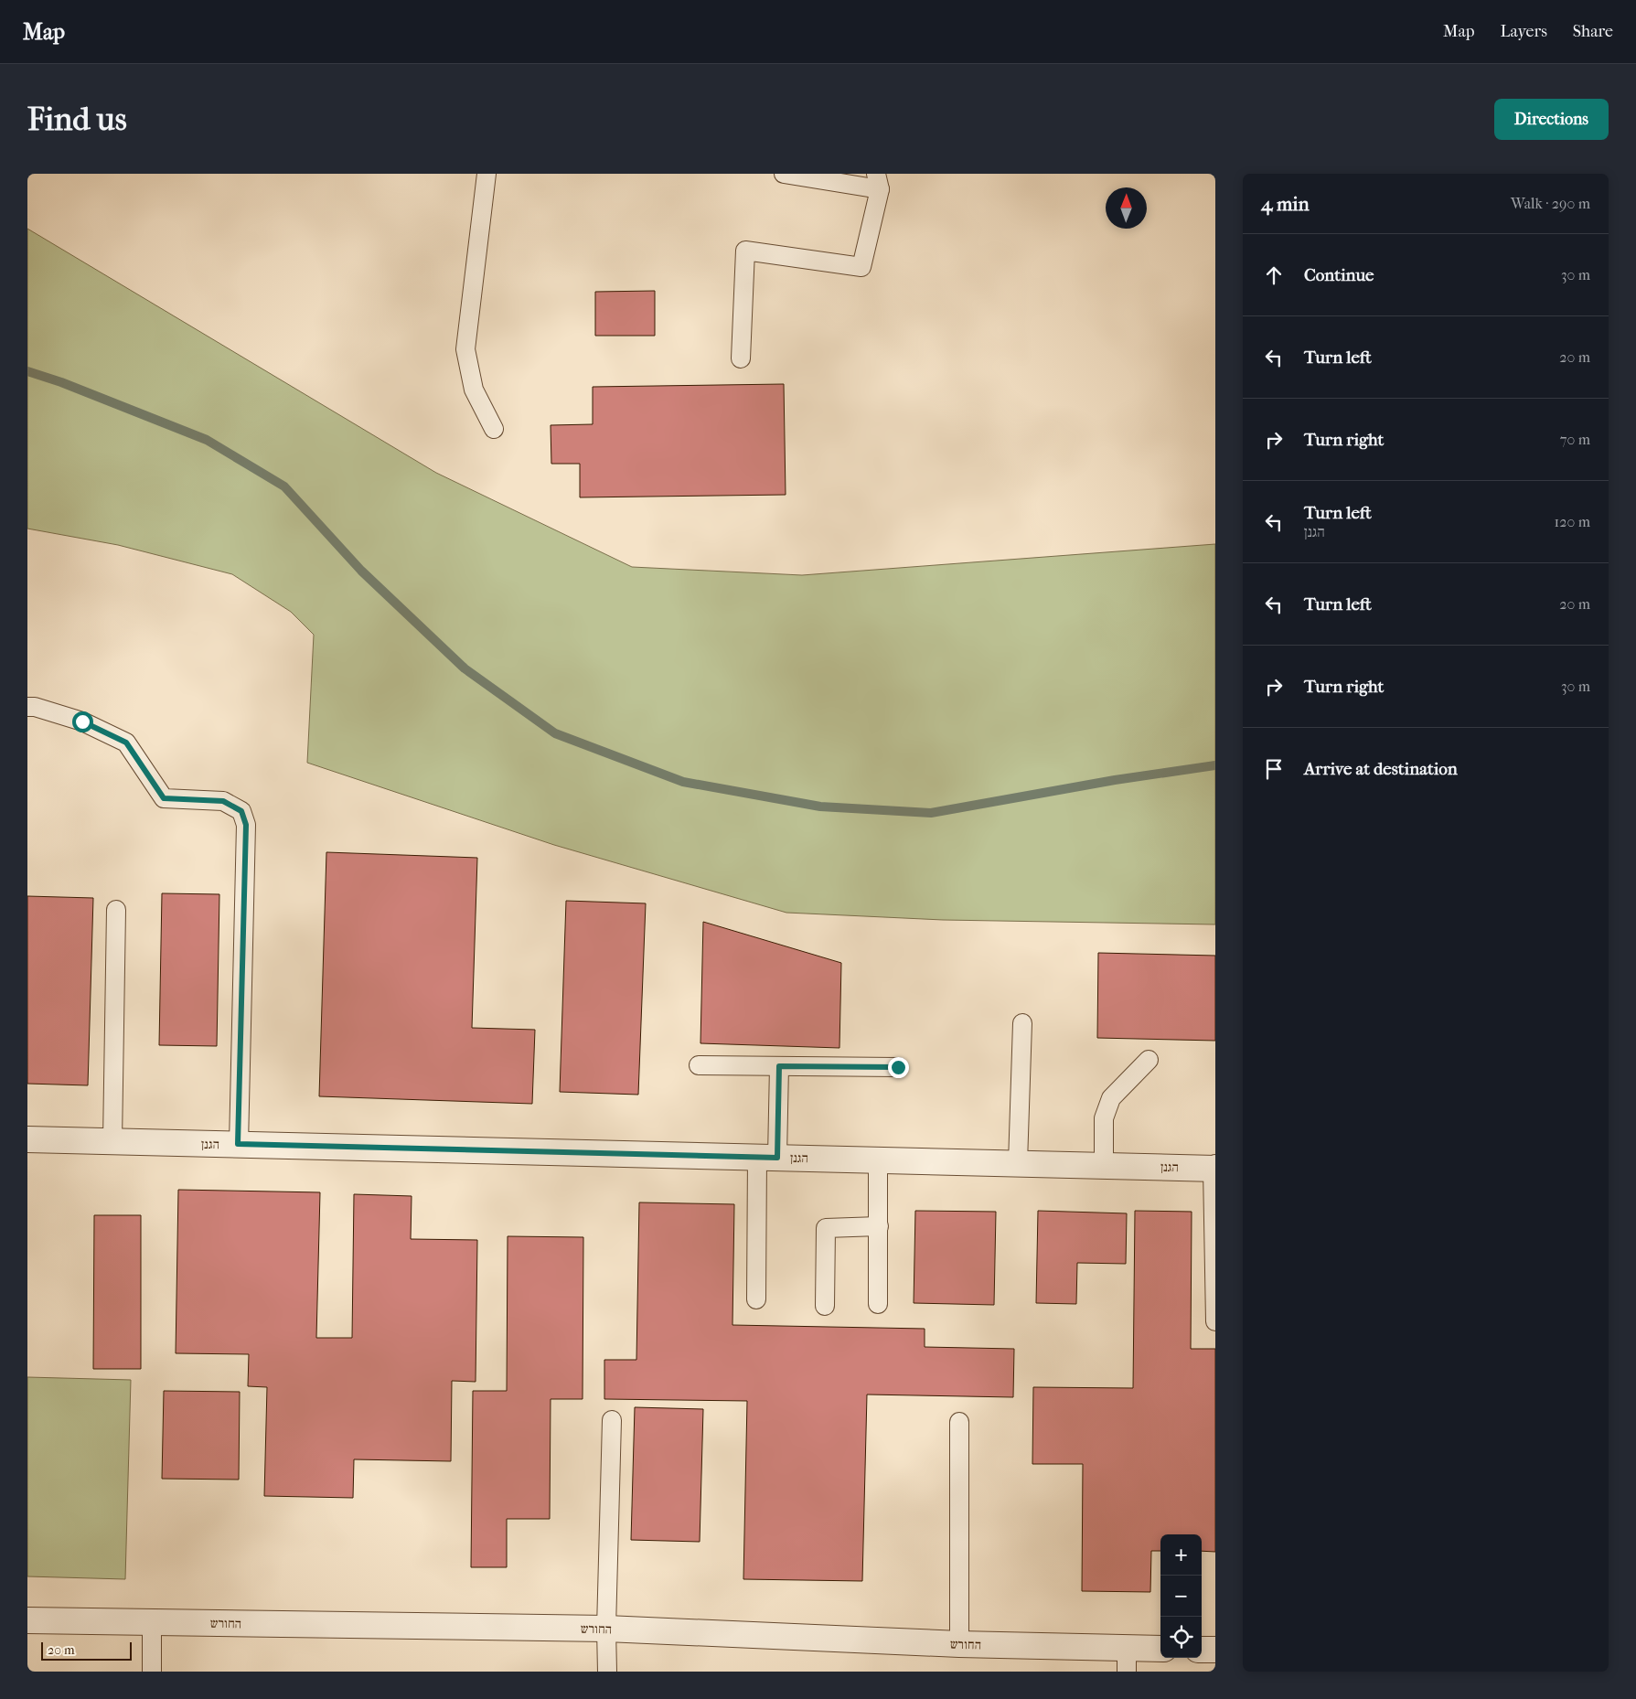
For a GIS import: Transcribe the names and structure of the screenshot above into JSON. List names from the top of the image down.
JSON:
{
  "streets": {
    "street": ["הגנן", "החורש"]
  },
  "scale_bar": "20 m",
  "north": "top",
  "page": {
    "header": "Map",
    "nav": ["Map", "Layers", "Share"],
    "buttons": "Directions",
    "title": "Find us",
    "heading": ["4 min", "Walk · 290 m"],
    "list": [
      ["Continue", "30 m"],
      ["Turn left", "20 m"],
      ["Turn right", "70 m"],
      ["Turn left", "הגנן", "120 m"],
      ["Turn left", "20 m"],
      ["Turn right", "30 m"],
      "Arrive at destination"
    ],
    "map_buttons": ["+", "−"],
    "scale": "20 m"
  }
}
